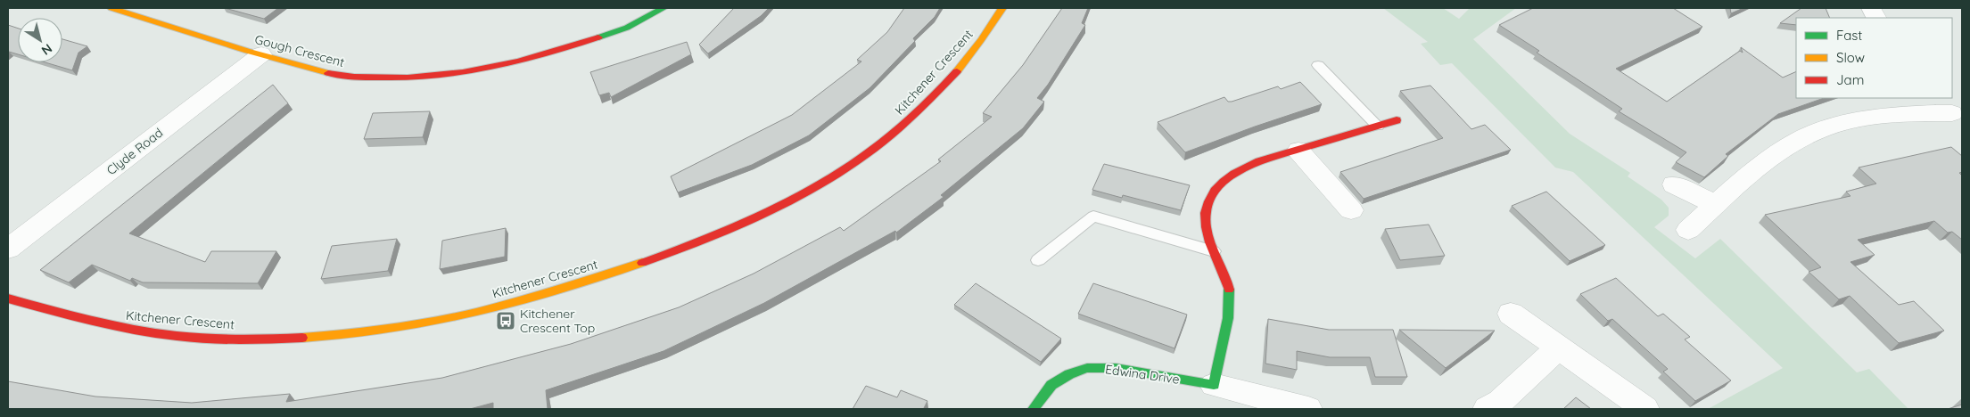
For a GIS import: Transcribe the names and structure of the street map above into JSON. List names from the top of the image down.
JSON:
{
  "streets": {
    "street": [
      "Gough Crescent",
      "Kitchener Crescent",
      "Clyde Road",
      "Edwina Drive"
    ]
  },
  "crossings": [
    ["Gough Crescent", "Clyde Road"]
  ],
  "places": {
    "bus stop": ["Kitchener Crescent Top"]
  },
  "legend": ["Fast", "Slow", "Jam"],
  "north": "bottom right"
}
